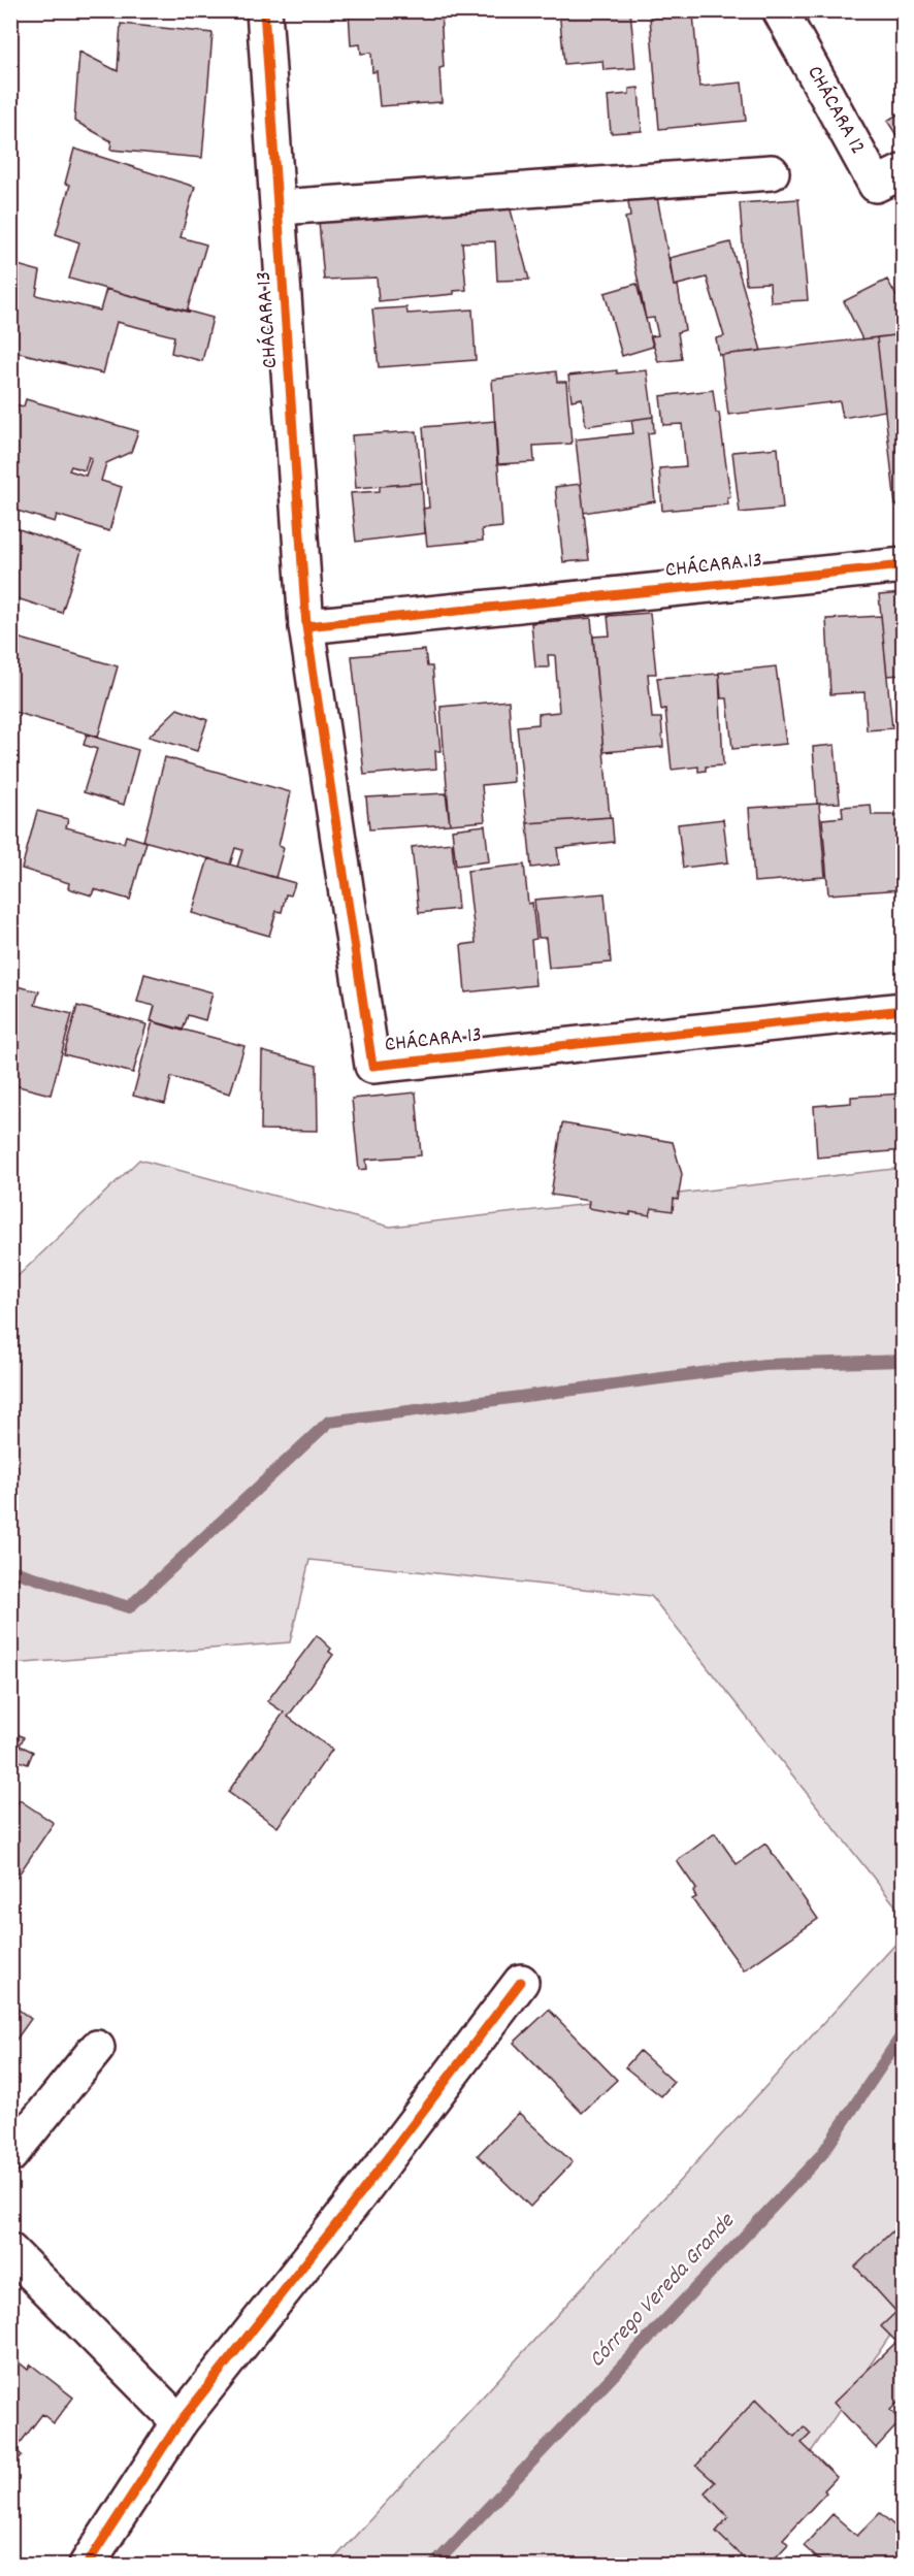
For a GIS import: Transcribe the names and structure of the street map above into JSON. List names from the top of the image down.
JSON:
{
  "streets": {
    "street": ["CHÁCARA 12", "CHÁCARA 13"]
  },
  "water": ["Córrego Vereda Grande"]
}
